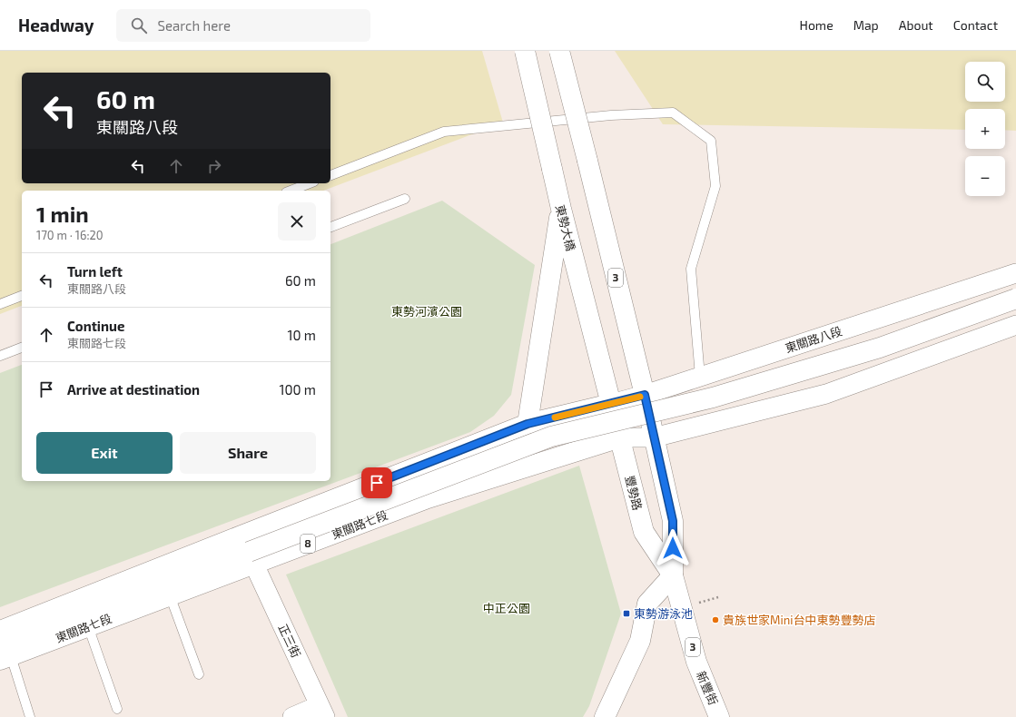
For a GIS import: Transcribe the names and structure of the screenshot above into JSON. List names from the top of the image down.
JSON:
{
  "streets": {
    "main road": [
      "東勢大橋",
      "3",
      "豐勢路",
      "東關路七段",
      "8",
      "新豐街"
    ],
    "street": ["東關路八段", "正三街"]
  },
  "crossings": [
    ["東勢大橋", "東關路八段"],
    ["東勢大橋", "豐勢路"],
    ["3", "東關路八段"],
    ["3", "豐勢路"],
    ["3", "新豐街"],
    ["東關路八段", "豐勢路"],
    ["豐勢路", "東關路七段"],
    ["豐勢路", "新豐街"],
    ["東關路七段", "正三街"]
  ],
  "parks": ["東勢河濱公園", "中正公園"],
  "places": {
    "transit": ["東勢游泳池"],
    "other": ["貴族世家Mini台中東勢豐勢店"]
  },
  "page": {
    "header": "Headway",
    "search": "Search here",
    "nav": [
      "Home",
      "Map",
      "About",
      "Contact"
    ],
    "map_buttons": ["+", "−"],
    "turn": ["60 m", "東關路八段"],
    "heading": ["1 min", "170 m · 16:20"],
    "list": [
      {
        "name": "Turn left",
        "note": "東關路八段",
        "value": "60 m"
      },
      {
        "name": "Continue",
        "note": "東關路七段",
        "value": "10 m"
      },
      {
        "name": "Arrive at destination",
        "value": "100 m"
      }
    ],
    "buttons": ["Exit", "Share"]
  }
}
